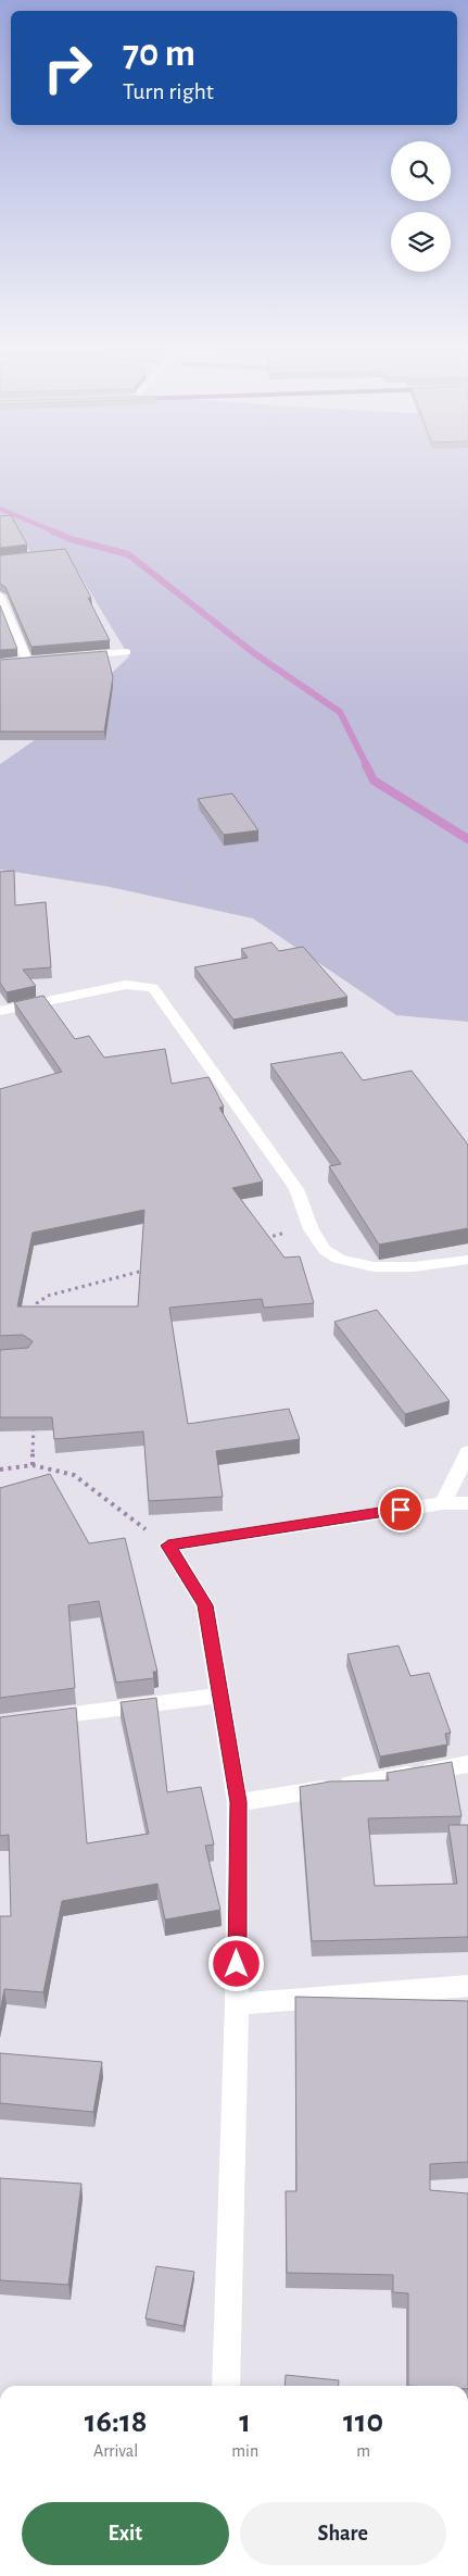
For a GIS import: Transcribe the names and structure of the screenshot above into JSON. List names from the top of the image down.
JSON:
{
  "page": {
    "turn": ["70 m", "Turn right"],
    "eta": [
      "16:18",
      "Arrival",
      "1",
      "min",
      "110",
      "m"
    ],
    "buttons": ["Exit", "Share"]
  }
}
